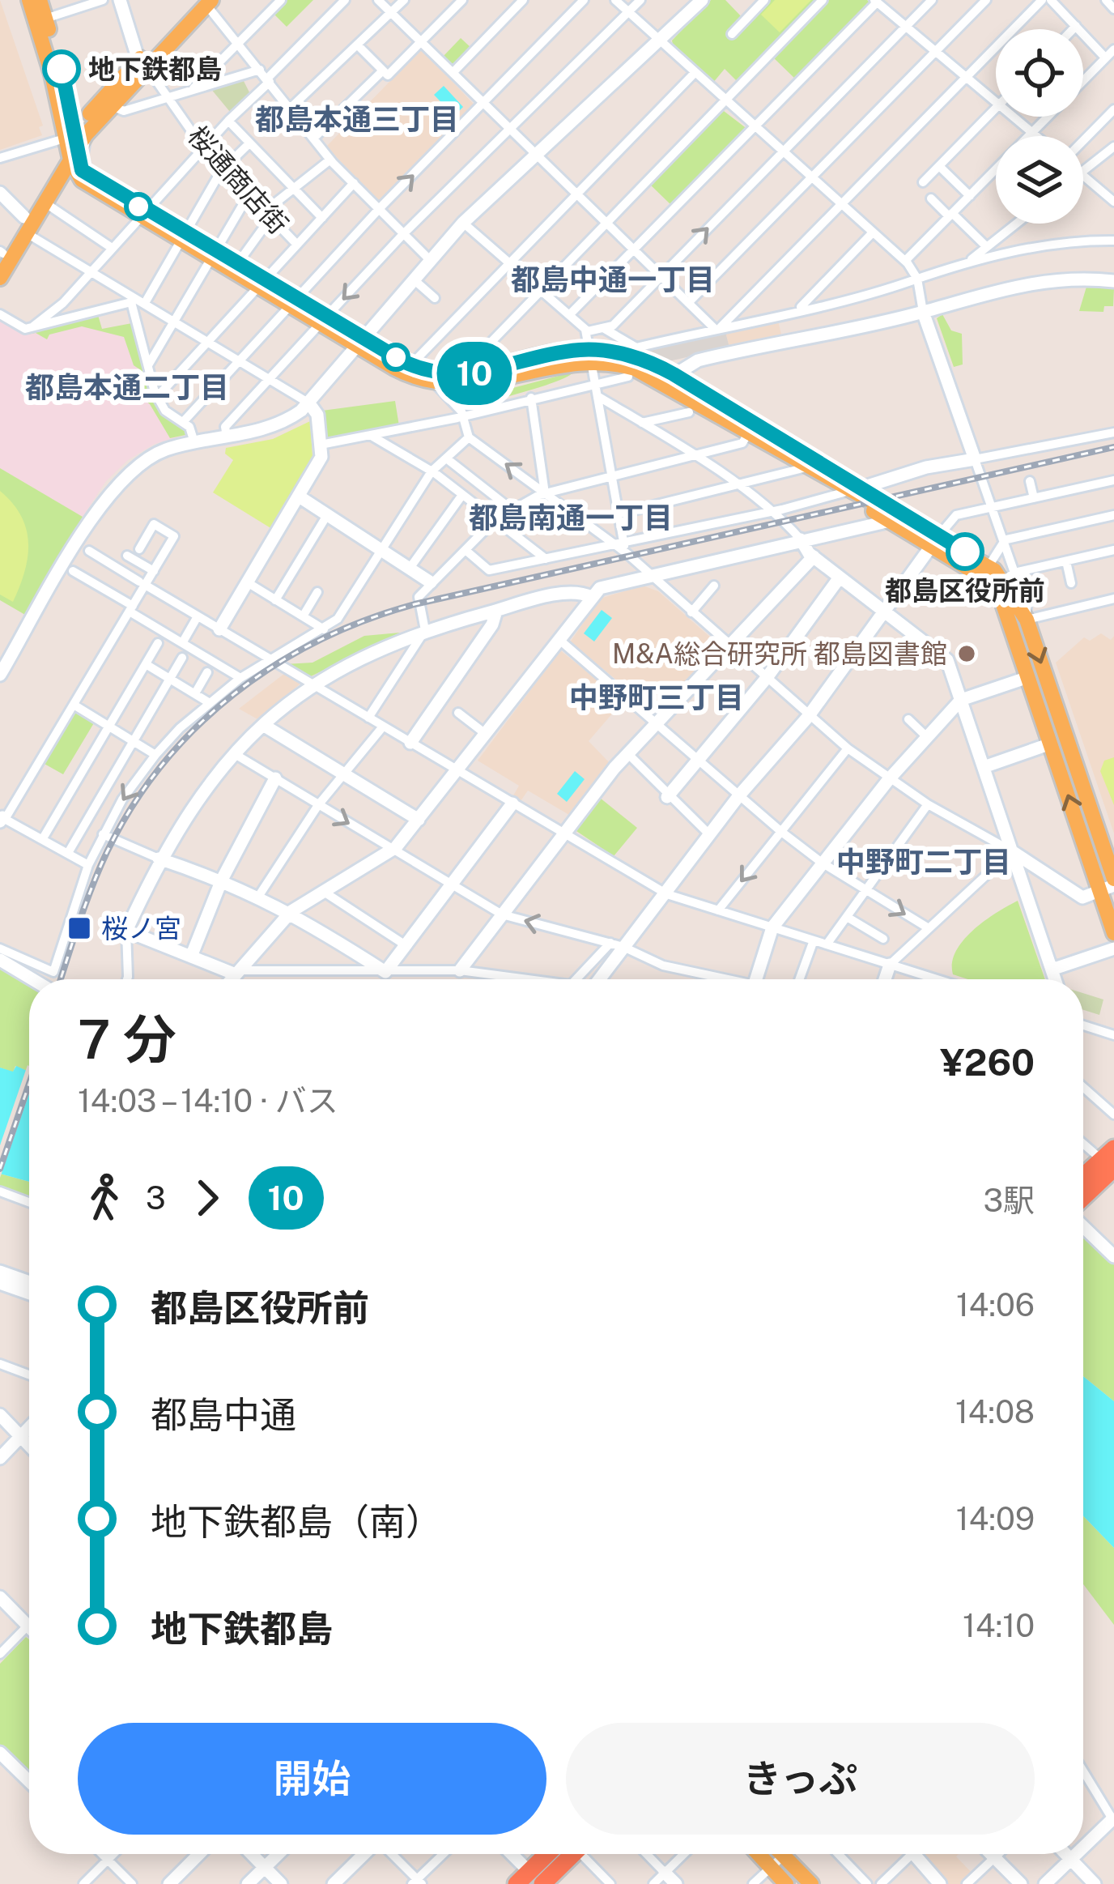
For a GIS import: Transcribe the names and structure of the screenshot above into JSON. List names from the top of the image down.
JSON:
{
  "streets": {
    "street": ["桜通商店街"]
  },
  "districts": [
    "都島本通三丁目",
    "都島中通一丁目",
    "都島本通二丁目",
    "都島南通一丁目",
    "中野町三丁目",
    "中野町二丁目"
  ],
  "places": {
    "other": ["地下鉄都島", "都島区役所前", "M&A総合研究所 都島図書館"],
    "transit": ["桜ノ宮"]
  },
  "lines": ["bus line 10"],
  "page": {
    "on_map": "10",
    "heading": ["7 分", "14:03 – 14:10 · バス", "¥260"],
    "legs": ["3", "10", "3駅"],
    "list": [
      {
        "name": "都島区役所前",
        "value": "14:06"
      },
      {
        "name": "都島中通",
        "value": "14:08"
      },
      {
        "name": "地下鉄都島（南）",
        "value": "14:09"
      },
      {
        "name": "地下鉄都島",
        "value": "14:10"
      }
    ],
    "buttons": ["開始", "きっぷ"]
  }
}
